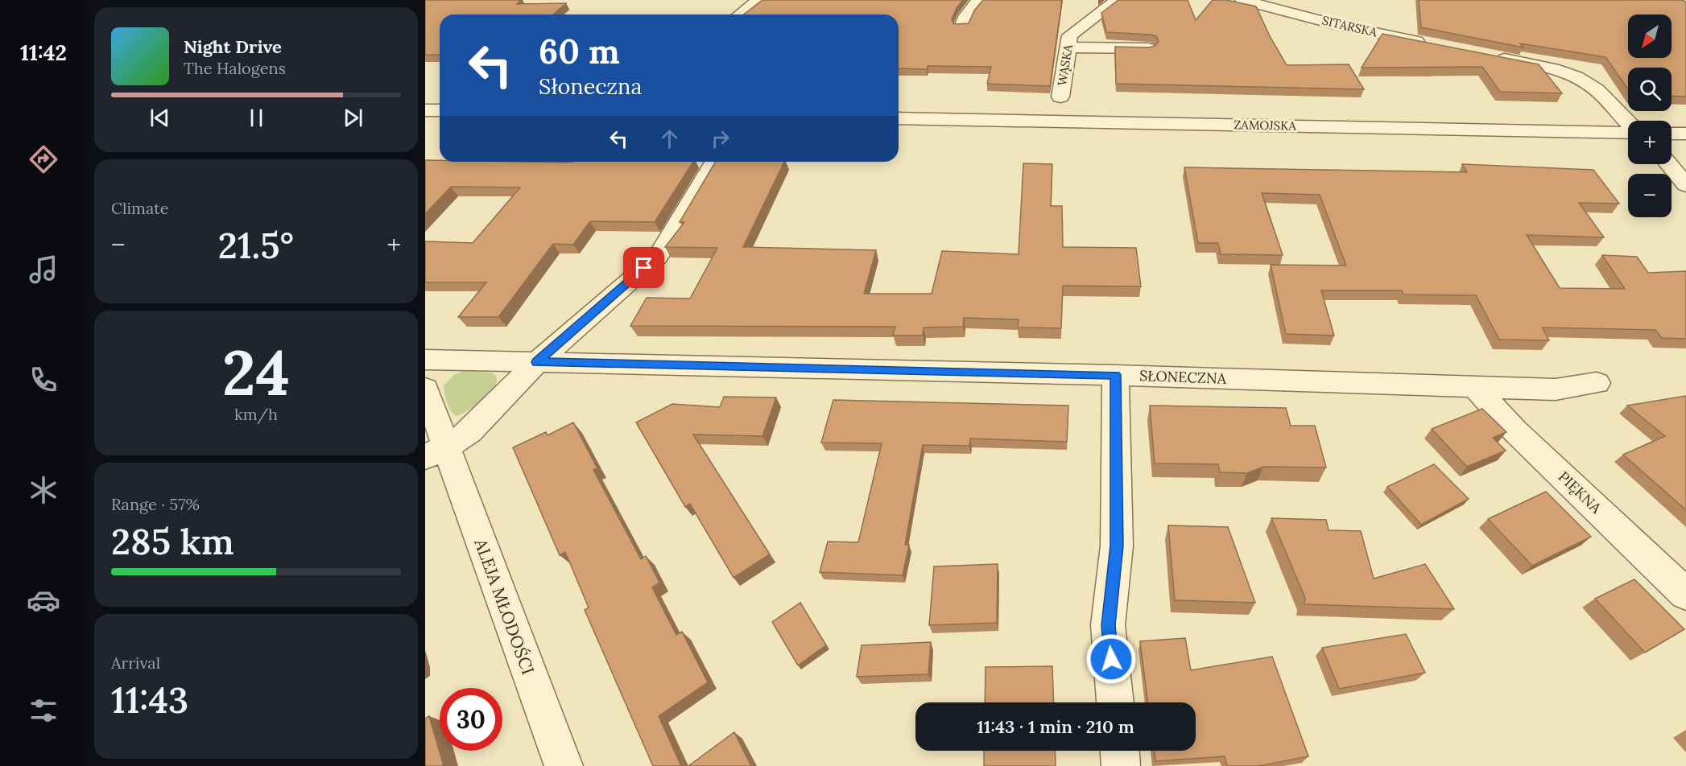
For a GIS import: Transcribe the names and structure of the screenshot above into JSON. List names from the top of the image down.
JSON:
{
  "streets": {
    "street": [
      "SITARSKA",
      "WĄSKA",
      "ZAMOJSKA",
      "SŁONECZNA",
      "PIĘKNA",
      "ALEJA MŁODOŚCI"
    ]
  },
  "crossings": [
    ["SŁONECZNA", "PIĘKNA"]
  ],
  "north": "bottom left",
  "page": {
    "tabs": "11:42",
    "map_buttons": ["+", "−"],
    "turn": ["60 m", "Słoneczna"],
    "song": ["Night Drive", "The Halogens"],
    "tile": [
      "Climate",
      ["24", "km/h"],
      ["Range · 57%", "285 km"],
      ["Arrival", "11:43"]
    ],
    "heat": ["−", "21.5°", "+"],
    "limit": "30",
    "trip": "11:43 · 1 min · 210 m"
  }
}
